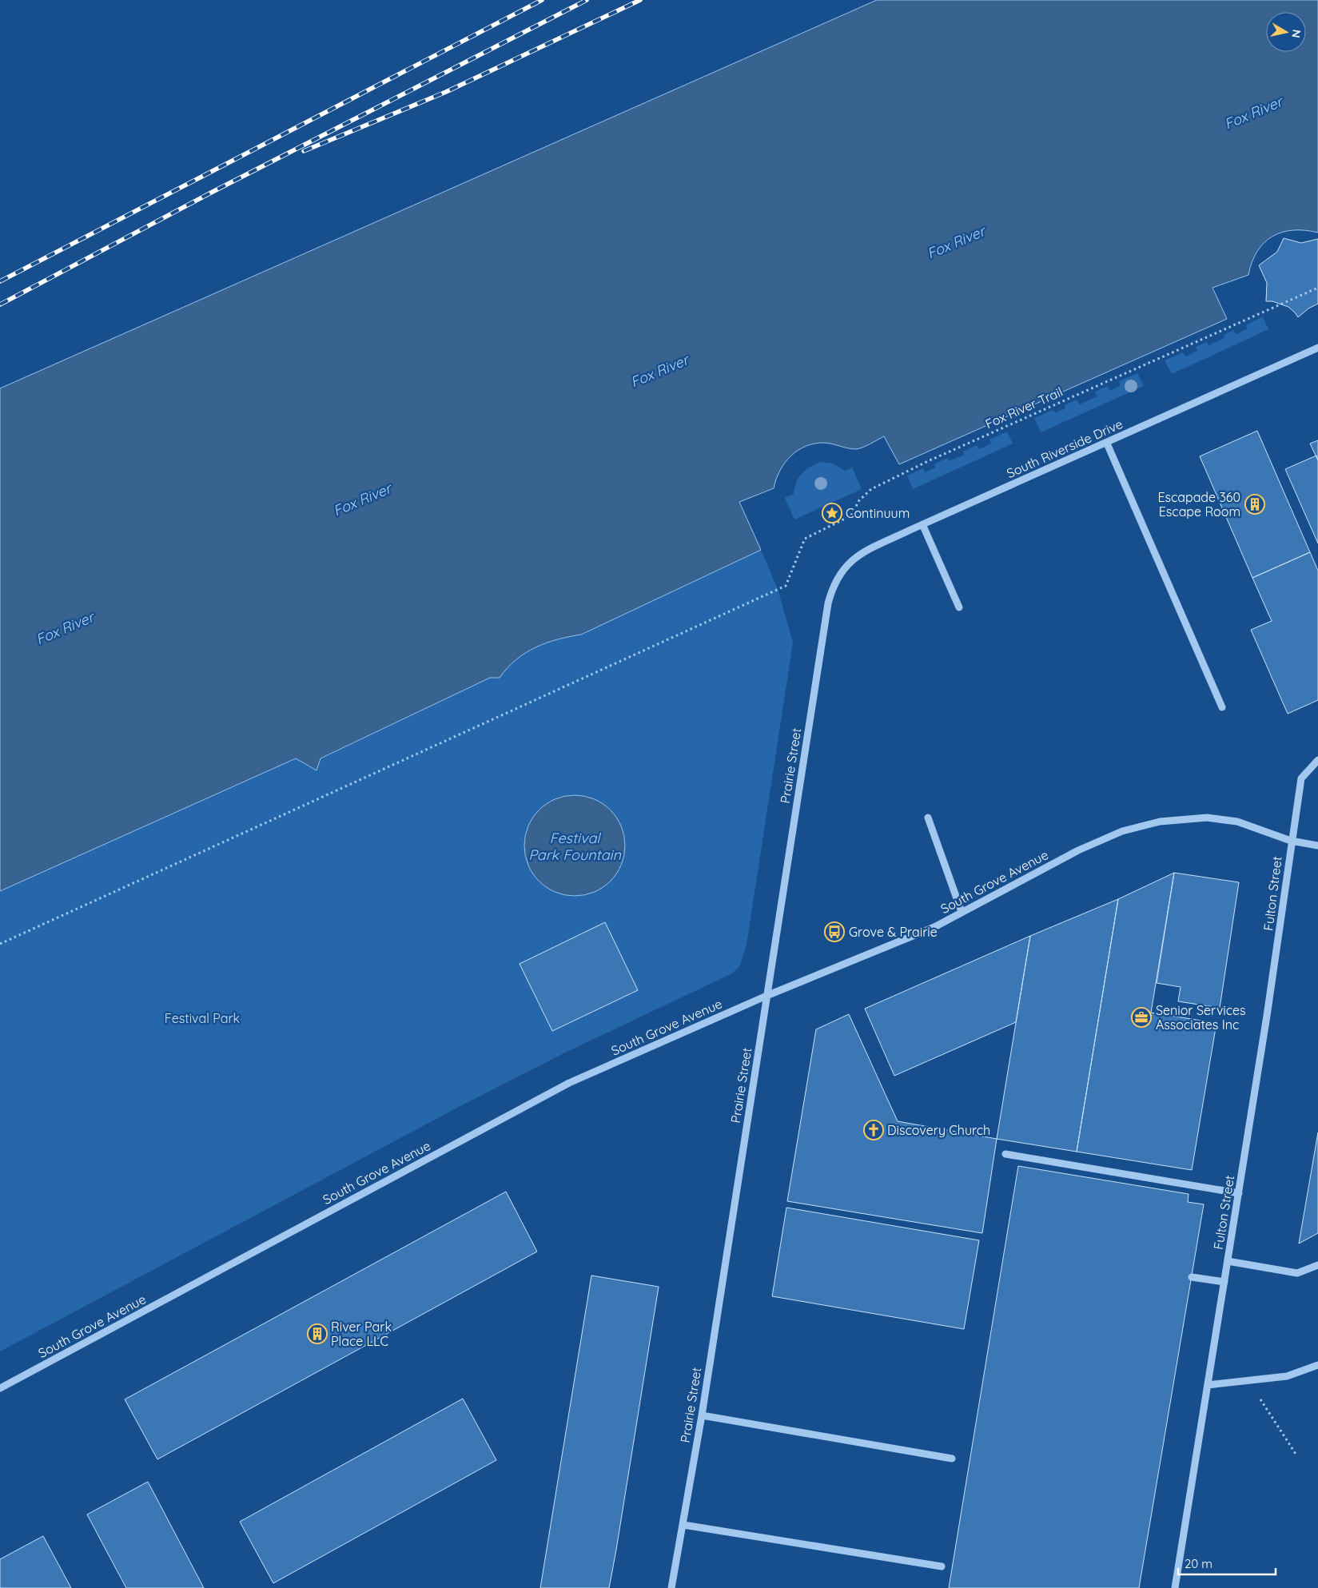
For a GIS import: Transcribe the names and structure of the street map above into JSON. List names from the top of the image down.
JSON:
{
  "streets": {
    "street": [
      "South Riverside Drive",
      "Prairie Street",
      "South Grove Avenue",
      "Fulton Street"
    ],
    "path": ["Fox River Trail"]
  },
  "crossings": [
    ["South Riverside Drive", "Prairie Street"],
    ["Prairie Street", "South Grove Avenue"],
    ["South Grove Avenue", "Fulton Street"]
  ],
  "water": ["Fox River", "Festival Park Fountain"],
  "parks": ["Festival Park"],
  "places": {
    "building": ["Escapade 360 Escape Room", "River Park Place LLC"],
    "place": ["Continuum"],
    "bus stop": ["Grove & Prairie"],
    "office": ["Senior Services Associates Inc"],
    "church": ["Discovery Church"]
  },
  "scale_bar": "20 m",
  "north": "right"
}
